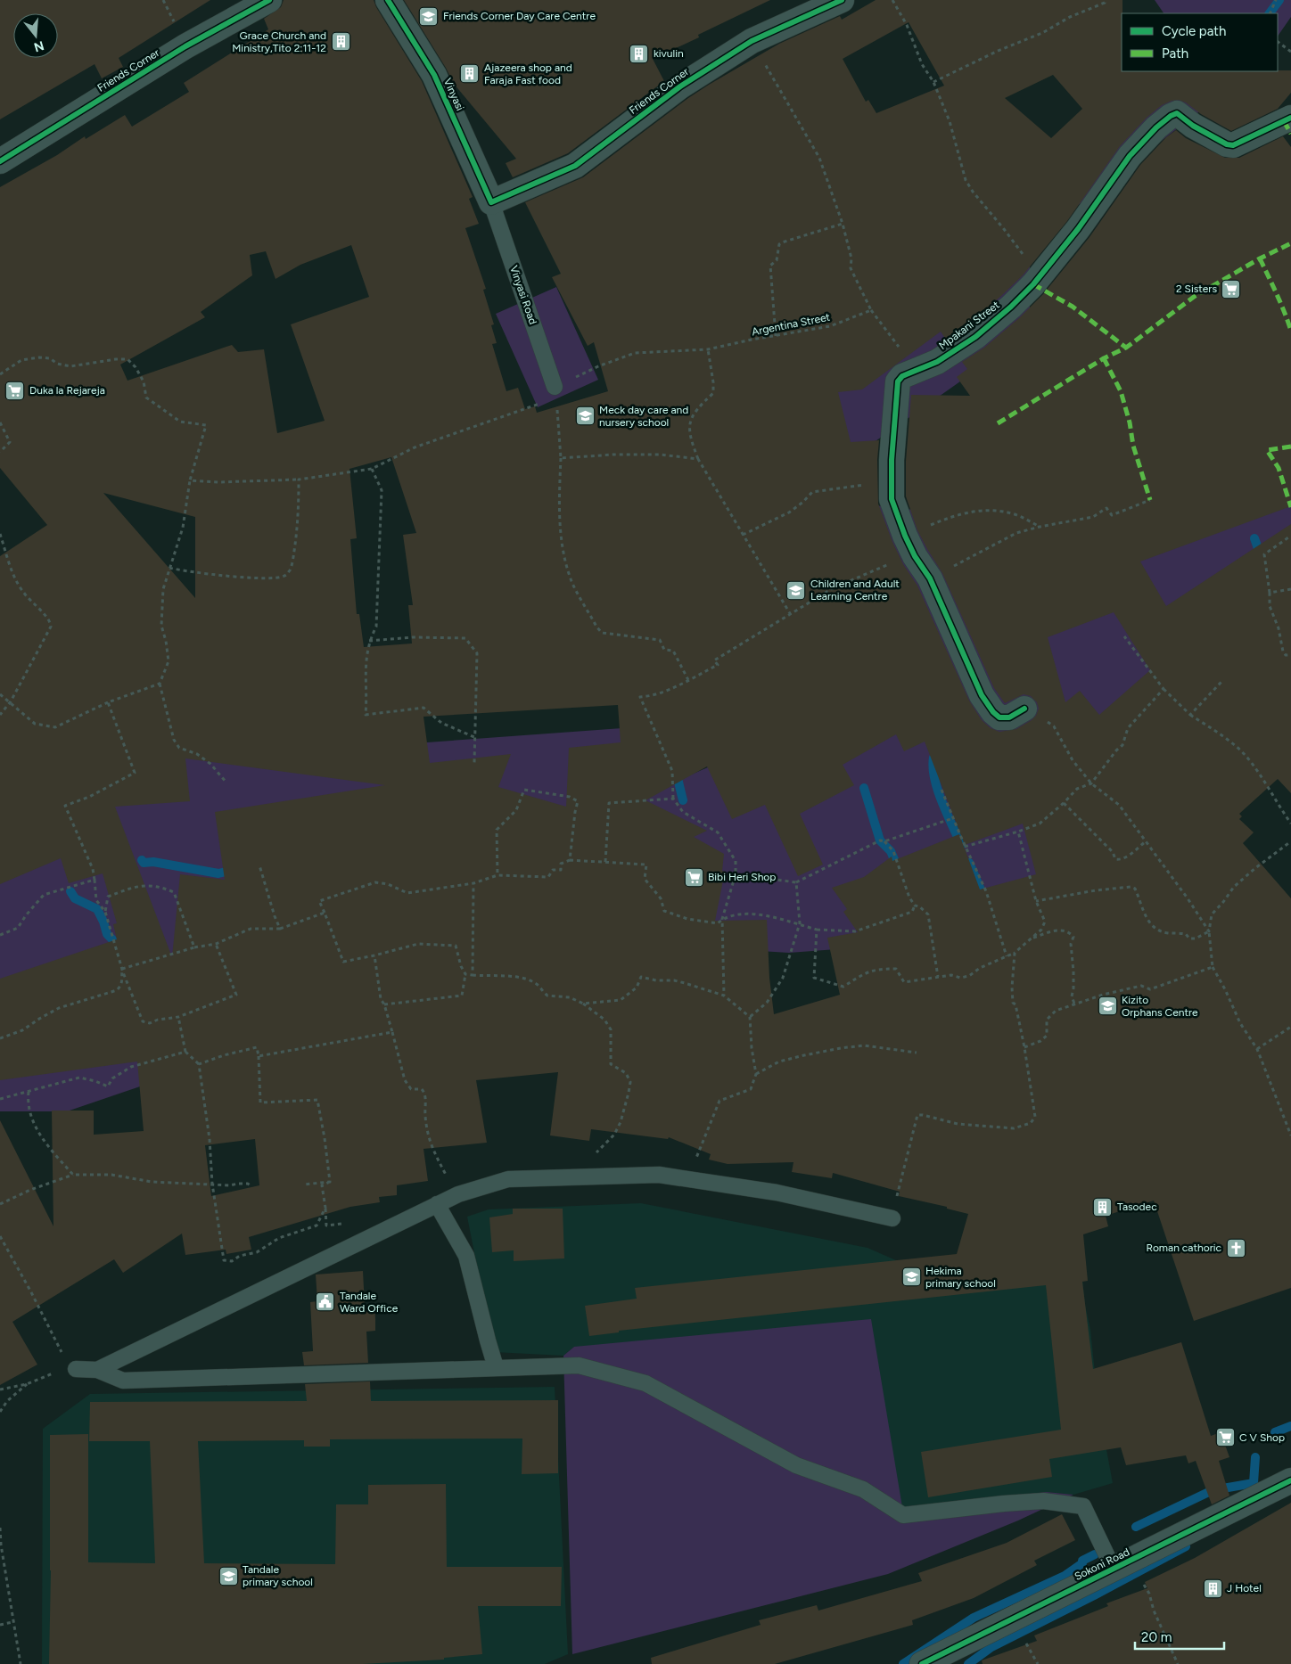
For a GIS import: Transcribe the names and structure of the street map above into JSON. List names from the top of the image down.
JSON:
{
  "streets": {
    "street": [
      "Friends Corner",
      "Vinyasi",
      "Mpakani Street",
      "Sokoni Road"
    ],
    "lane": ["Vinyasi Road"],
    "path": ["Argentina Street"]
  },
  "crossings": [
    ["Friends Corner", "Vinyasi"],
    ["Friends Corner", "Vinyasi Road"],
    ["Vinyasi", "Vinyasi Road"],
    ["Vinyasi Road", "Argentina Street"]
  ],
  "places": {
    "school or university": [
      "Friends Corner Day Care Centre",
      "Meck day care and nursery school",
      "Children and Adult Learning Centre",
      "Kizito Orphans Centre",
      "Hekima primary school",
      "Tandale primary school"
    ],
    "building": [
      "Grace Church and Ministry,Tito 2:11-12",
      "kivulin",
      "Ajazeera shop and Faraja Fast food",
      "Tasodec",
      "J Hotel"
    ],
    "supermarket": [
      "2 Sisters",
      "Duka la Rejareja",
      "Bibi Heri Shop",
      "C V Shop"
    ],
    "church": ["Roman cathoric"],
    "public building": ["Tandale Ward Office"]
  },
  "legend": ["Cycle path", "Path"],
  "scale_bar": "20 m",
  "north": "bottom"
}
